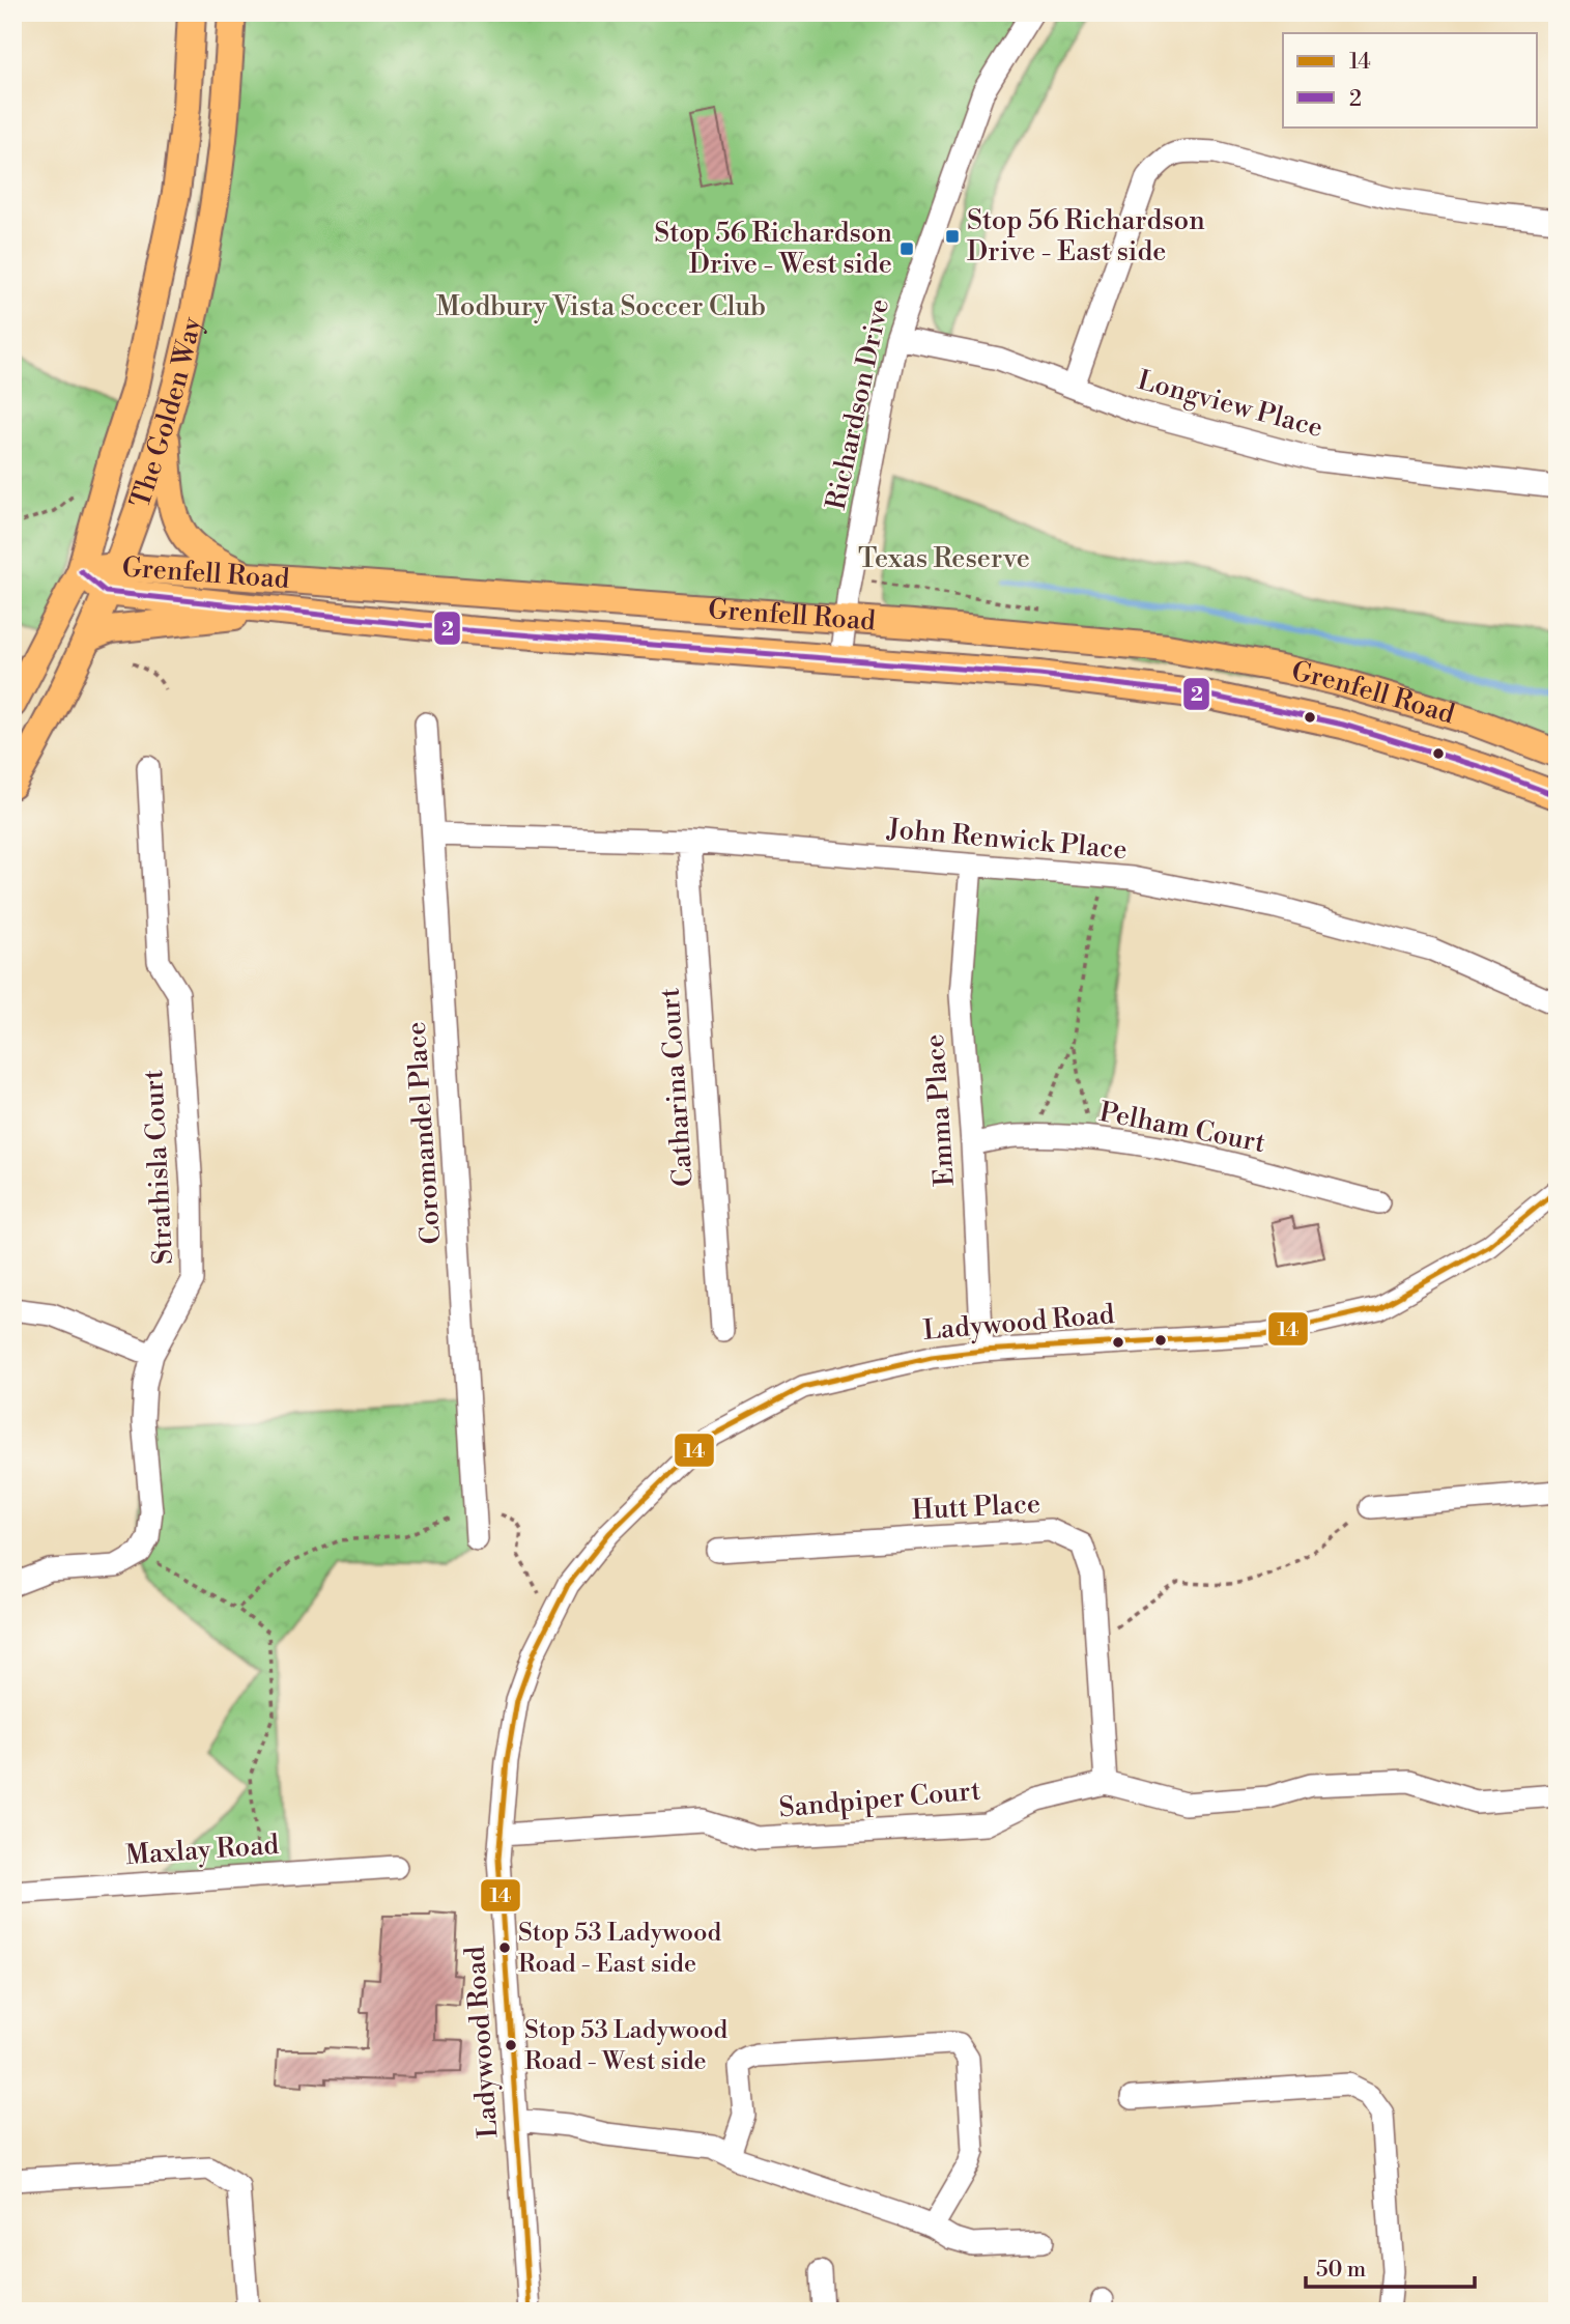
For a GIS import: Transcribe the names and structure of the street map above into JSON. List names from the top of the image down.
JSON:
{
  "streets": {
    "main road": ["The Golden Way", "Grenfell Road"],
    "street": [
      "Richardson Drive",
      "Longview Place",
      "John Renwick Place",
      "Catharina Court",
      "Emma Place",
      "Pelham Court",
      "Coromandel Place",
      "Strathisla Court",
      "Ladywood Road",
      "Hutt Place",
      "Sandpiper Court",
      "Maxlay Road"
    ]
  },
  "crossings": [
    ["Richardson Drive", "Longview Place"],
    ["Richardson Drive", "Grenfell Road"],
    ["The Golden Way", "Grenfell Road"],
    ["John Renwick Place", "Catharina Court"],
    ["John Renwick Place", "Emma Place"],
    ["John Renwick Place", "Coromandel Place"],
    ["Emma Place", "Pelham Court"],
    ["Emma Place", "Ladywood Road"],
    ["Ladywood Road", "Sandpiper Court"],
    ["Hutt Place", "Sandpiper Court"]
  ],
  "parks": ["Modbury Vista Soccer Club", "Texas Reserve"],
  "places": {
    "transit": ["Stop 56 Richardson Drive - East side", "Stop 56 Richardson Drive - West side"],
    "other": ["Stop 53 Ladywood Road - East side", "Stop 53 Ladywood Road - West side"]
  },
  "lines": ["transit line 2", "transit line 14"],
  "legend": ["14", "2"],
  "scale_bar": "50 m"
}
